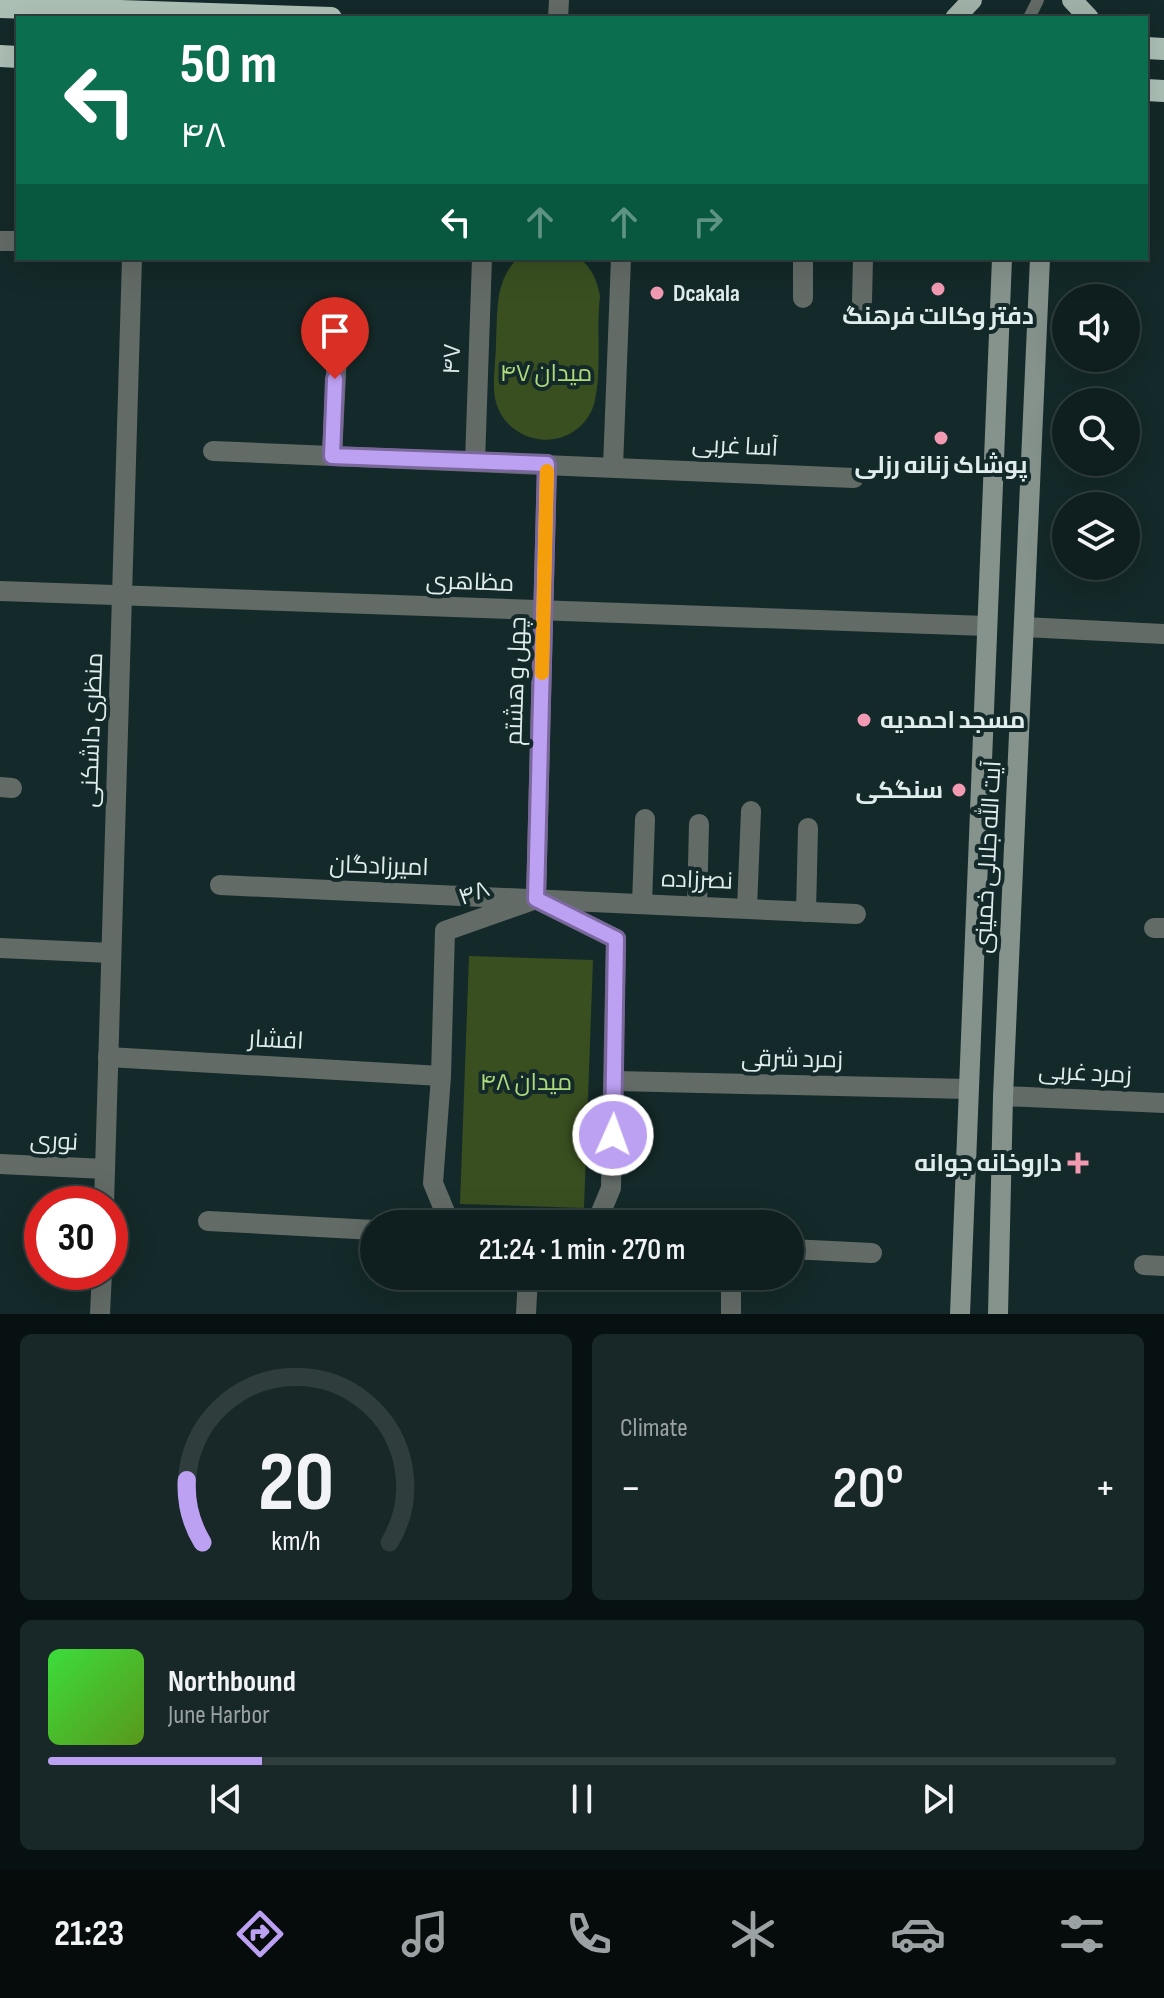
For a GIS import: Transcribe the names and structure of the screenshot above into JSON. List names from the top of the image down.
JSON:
{
  "streets": {
    "main road": ["آيت الله جلالى خمينى"],
    "street": [
      "۴۷",
      "آسا غربی",
      "مظاهری",
      "چهل و هشتم",
      "منظری داشکنی",
      "امیرزادگان",
      "نصرزاده",
      "۴۸",
      "افشار",
      "زمرد شرقی",
      "زمرد غربی",
      "نوری"
    ]
  },
  "crossings": [
    ["۴۷", "آسا غربی"],
    ["آسا غربی", "چهل و هشتم"],
    ["مظاهری", "چهل و هشتم"],
    ["مظاهری", "منظری داشکنی"],
    ["مظاهری", "آيت الله جلالى خمينى"],
    ["چهل و هشتم", "امیرزادگان"],
    ["چهل و هشتم", "نصرزاده"],
    ["چهل و هشتم", "۴۸"],
    ["منظری داشکنی", "افشار"],
    ["منظری داشکنی", "نوری"],
    ["آيت الله جلالى خمينى", "زمرد شرقی"],
    ["آيت الله جلالى خمينى", "زمرد غربی"],
    ["امیرزادگان", "نصرزاده"],
    ["امیرزادگان", "۴۸"],
    ["نصرزاده", "۴۸"],
    ["۴۸", "افشار"]
  ],
  "parks": ["میدان ۴۷", "میدان ۴۸"],
  "places": {
    "other": [
      "دفتر وکالت فرهنگ",
      "Dcakala",
      "پوشاک زنانه رزلی",
      "مسجد احمدیه",
      "سنگکی"
    ],
    "health": ["داروخانه جوانه"]
  },
  "page": {
    "turn": ["50 m", "۴۸"],
    "limit": "30",
    "trip": "21:24 · 1 min · 270 m",
    "tile": "Climate",
    "heat": ["−", "20°", "+"],
    "song": ["Northbound", "June Harbor"],
    "tabs": "21:23",
    "gauge": ["20", "km/h"]
  }
}
